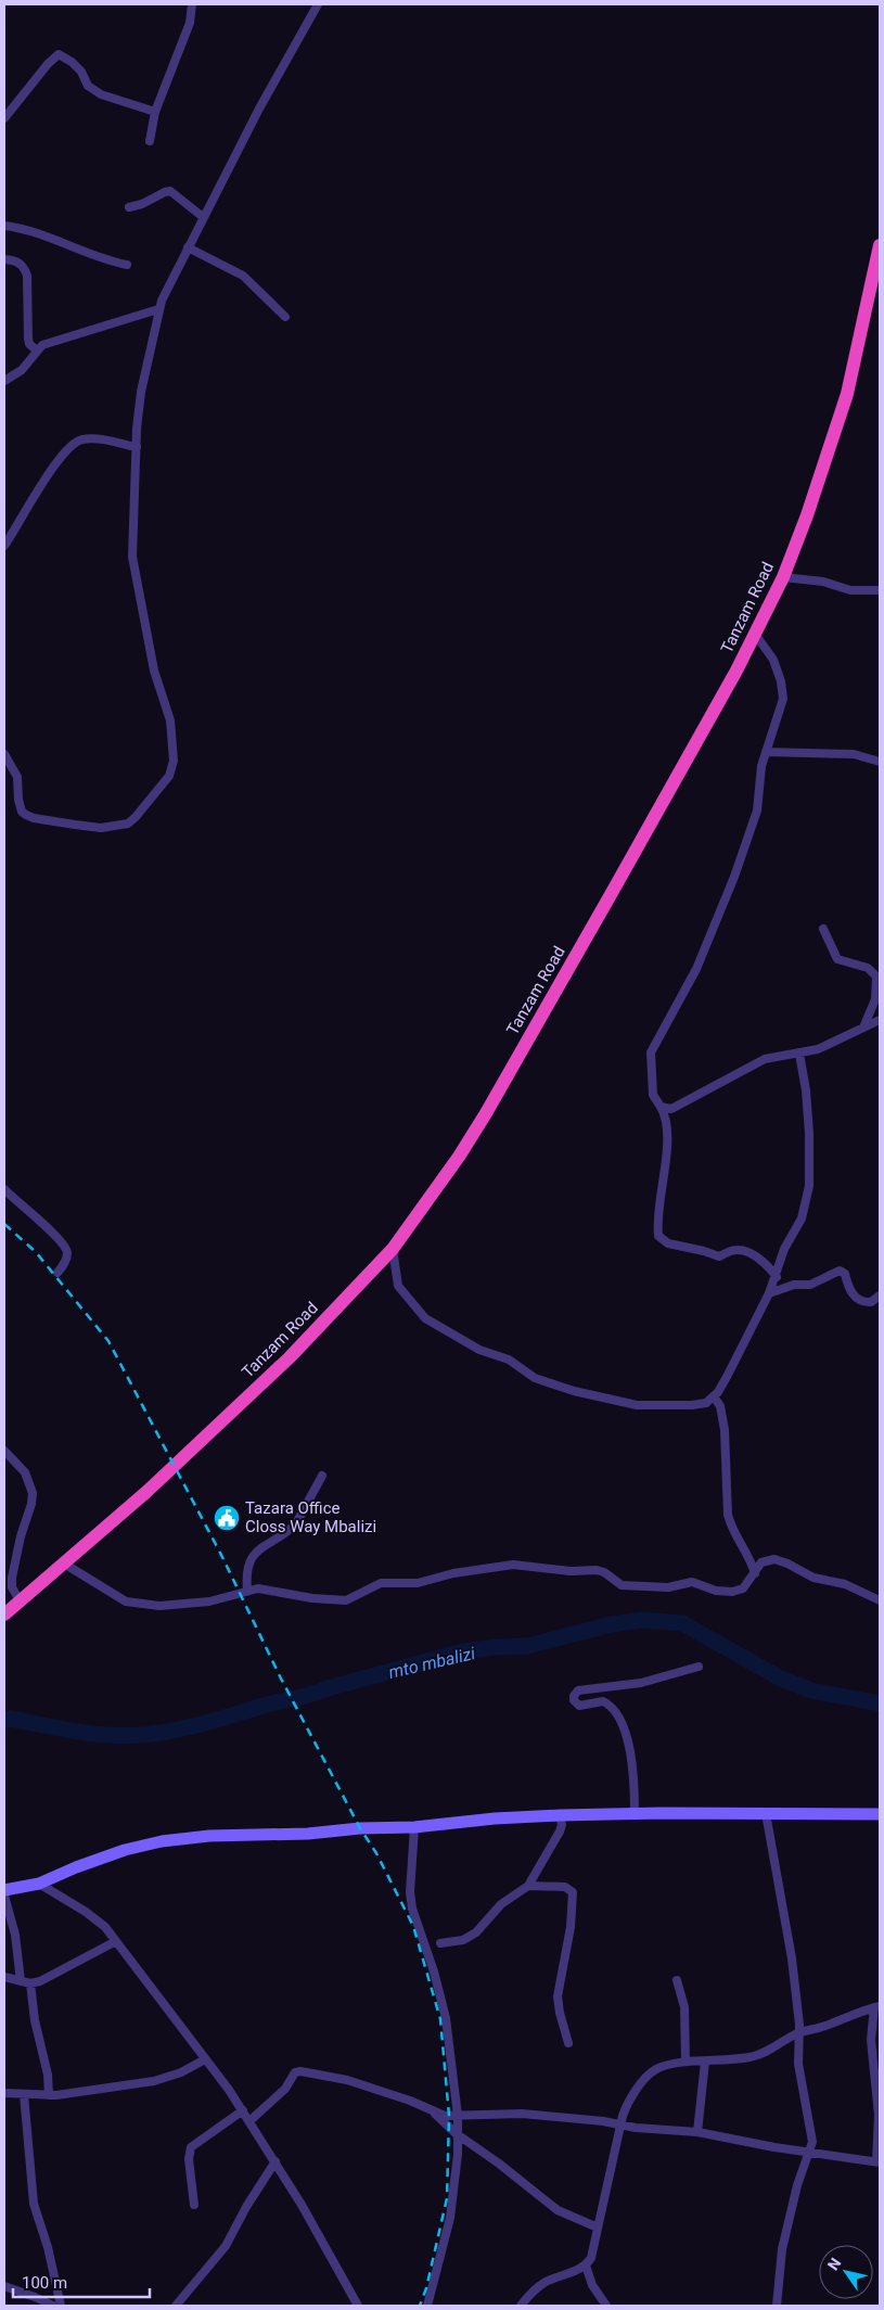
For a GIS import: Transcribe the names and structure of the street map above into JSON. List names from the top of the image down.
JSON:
{
  "streets": {
    "highway": ["Tanzam Road"]
  },
  "water": ["mto mbalizi"],
  "places": {
    "public building": ["Tazara Office Closs Way Mbalizi"]
  },
  "scale_bar": "100 m",
  "north": "top left"
}
